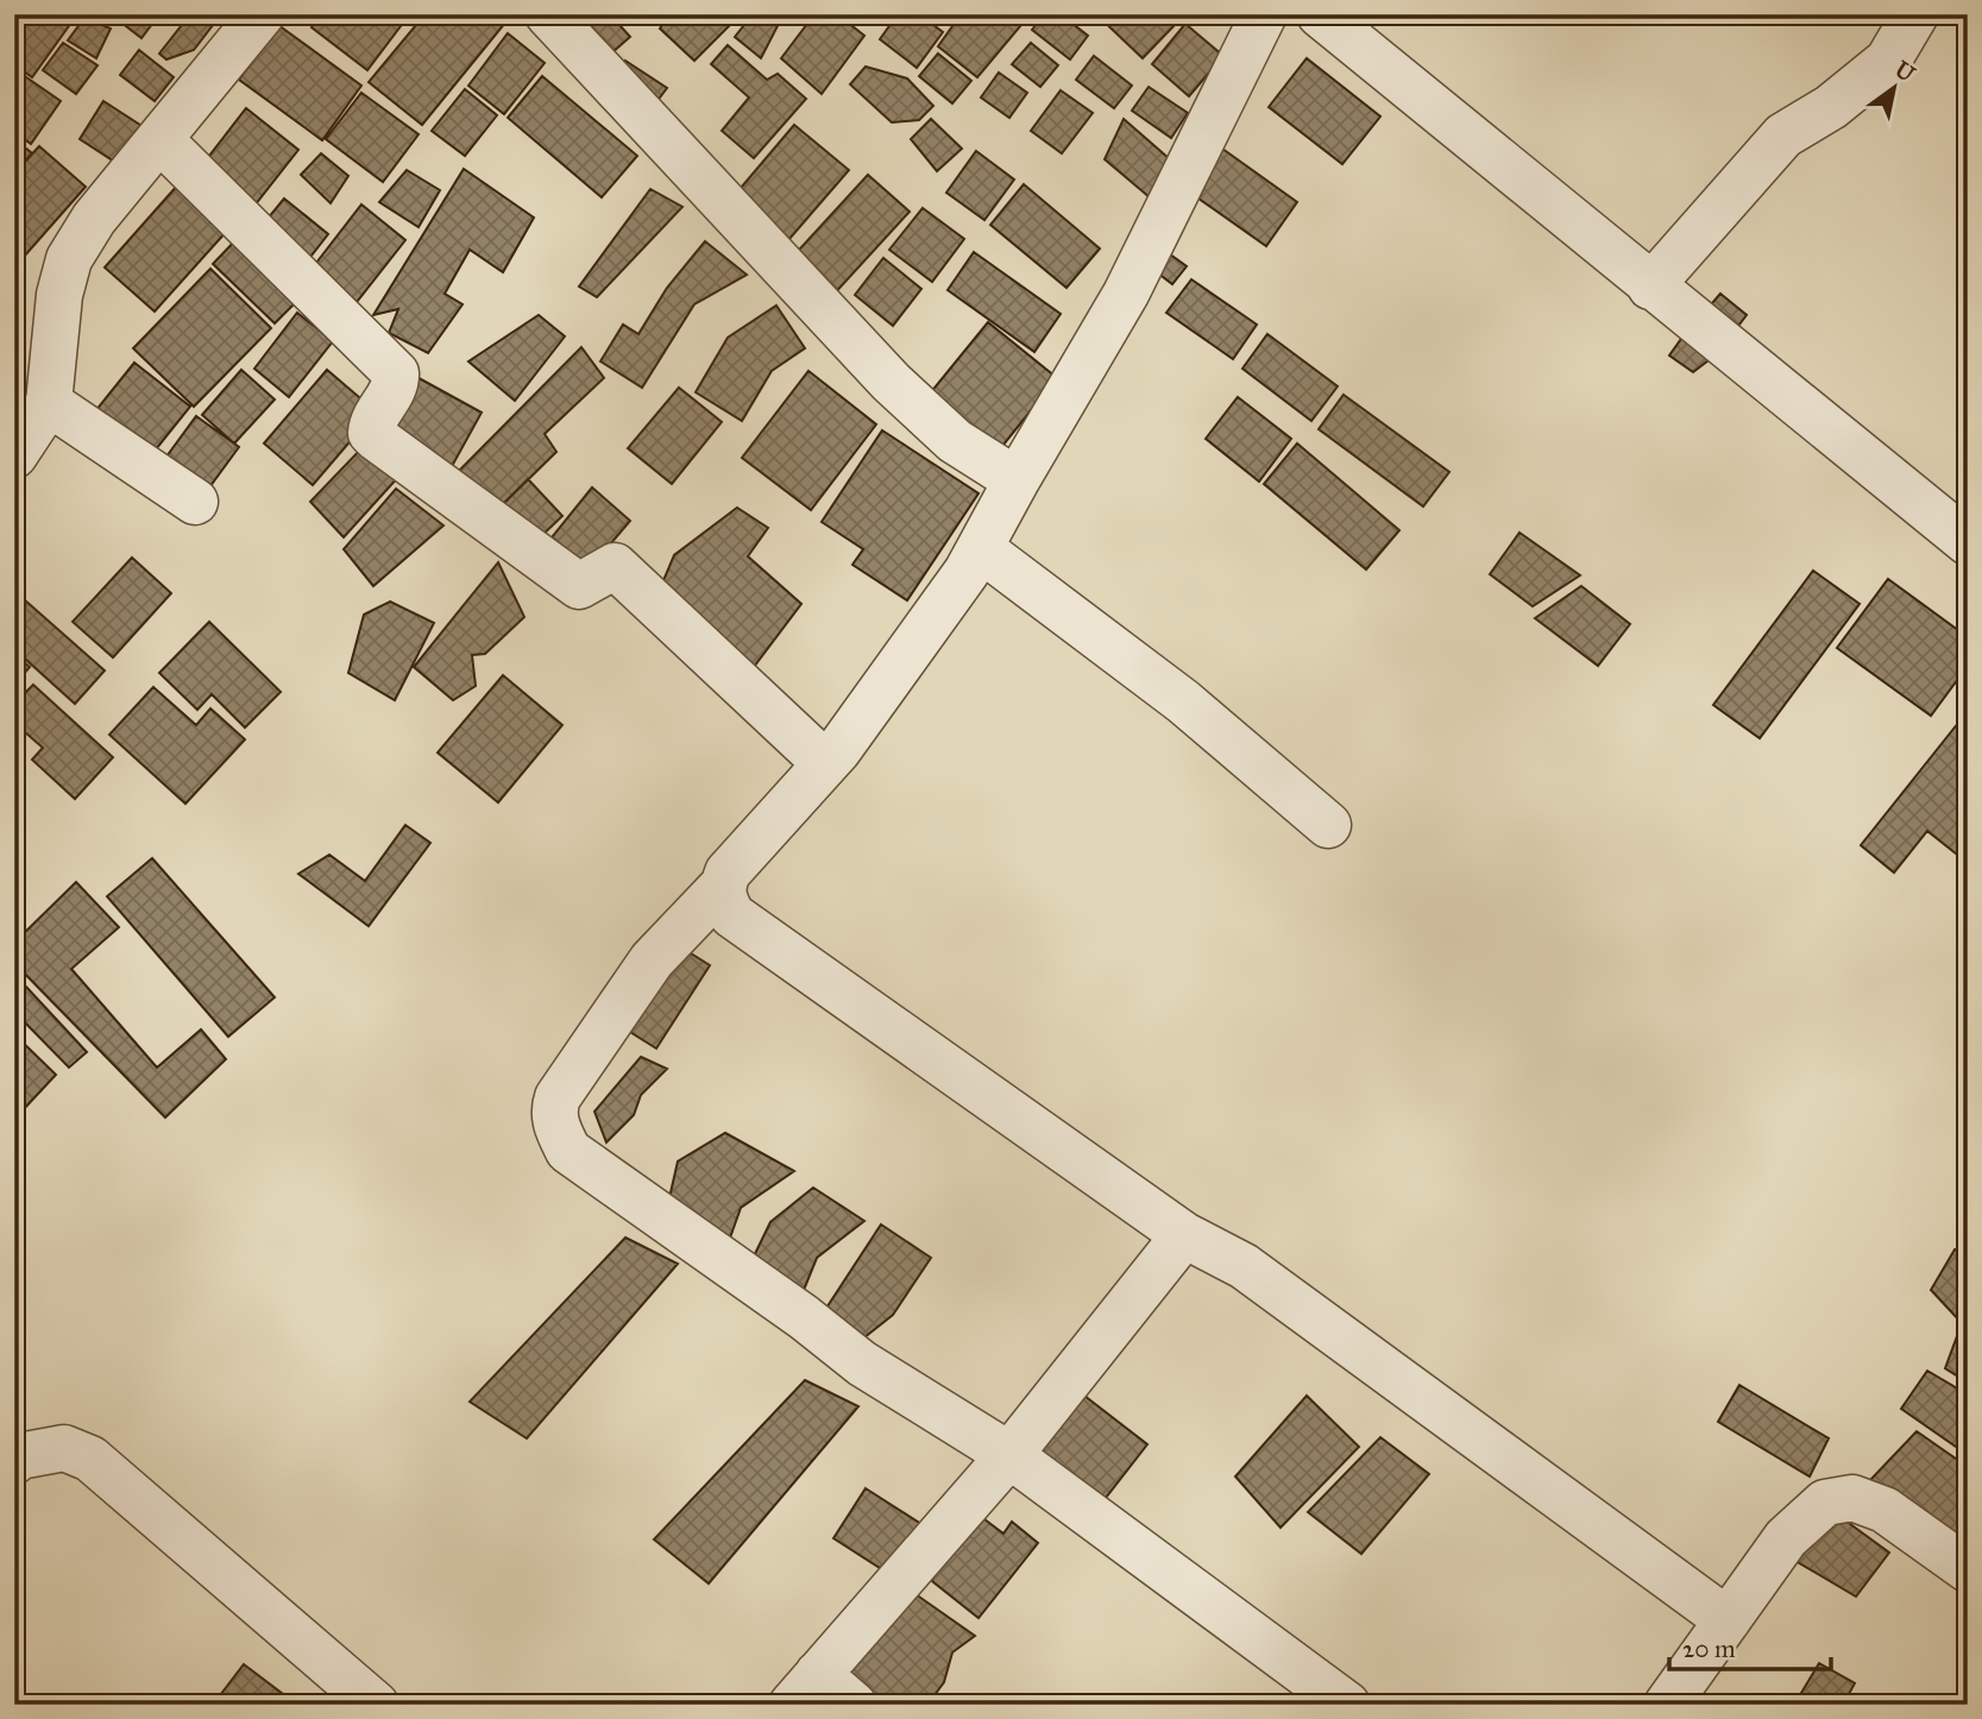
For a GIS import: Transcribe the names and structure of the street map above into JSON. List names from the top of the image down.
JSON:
{
  "scale_bar": "20 m",
  "north": "top right"
}
